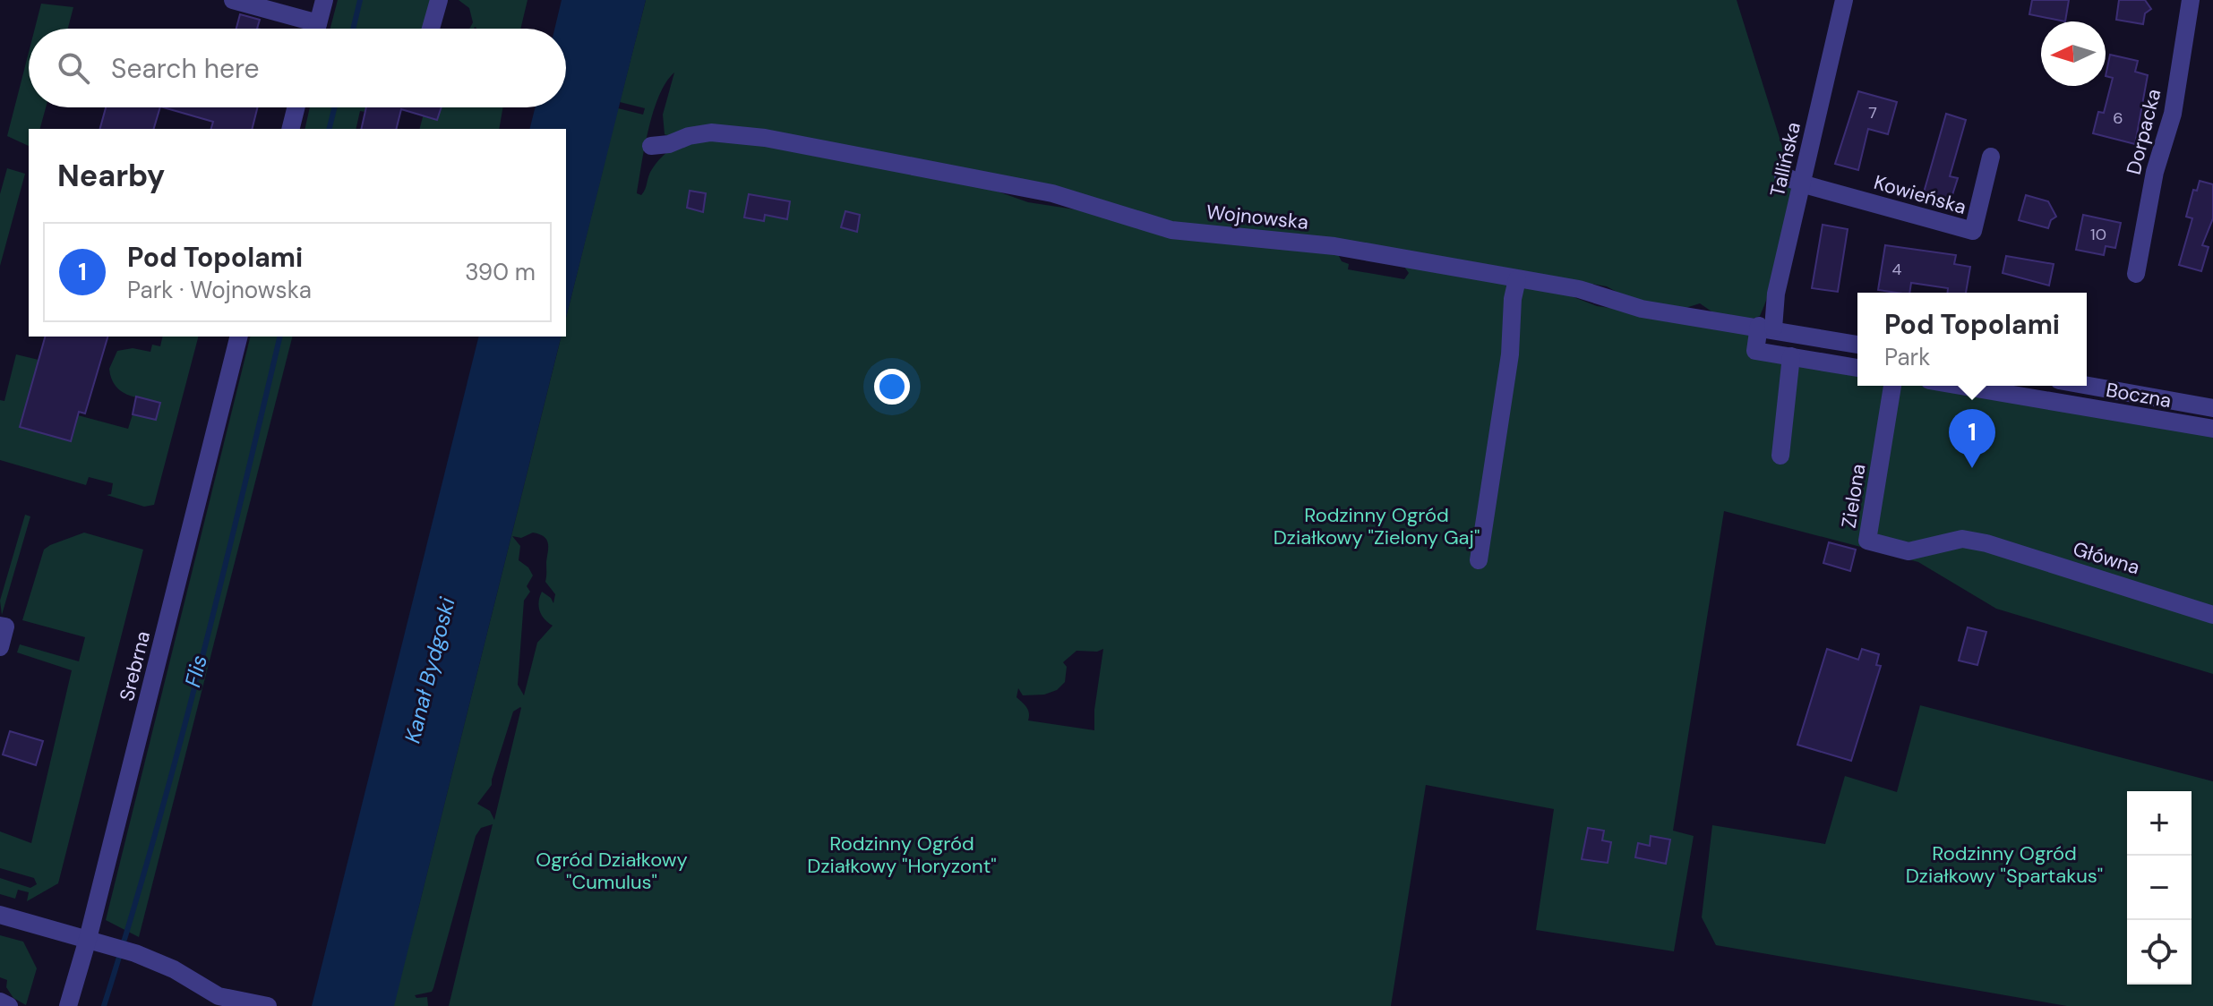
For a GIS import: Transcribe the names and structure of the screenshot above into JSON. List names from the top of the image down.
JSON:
{
  "streets": {
    "street": [
      "Dorpacka",
      "Tallińska",
      "Kowieńska",
      "Wojnowska",
      "Boczna",
      "Zielona",
      "Główna",
      "Srebrna"
    ]
  },
  "crossings": [
    ["Tallińska", "Kowieńska"],
    ["Tallińska", "Wojnowska"],
    ["Zielona", "Główna"]
  ],
  "water": ["Kanał Bydgoski", "Flis"],
  "parks": [
    "Rodzinny Ogród Działkowy \"Zielony Gaj\"",
    "Rodzinny Ogród Działkowy \"Horyzont\"",
    "Rodzinny Ogród Działkowy \"Spartakus\"",
    "Ogród Działkowy \"Cumulus\""
  ],
  "house_numbers": [
    "7",
    "6",
    "10",
    "4"
  ],
  "north": "left",
  "page": {
    "search": "Search here",
    "heading": "Nearby",
    "list": [
      {
        "mark": "1",
        "name": "Pod Topolami",
        "note": "Park · Wojnowska",
        "value": "390 m"
      }
    ],
    "popup": ["Pod Topolami", "Park"],
    "pins": "1",
    "map_buttons": ["+", "−"]
  }
}
